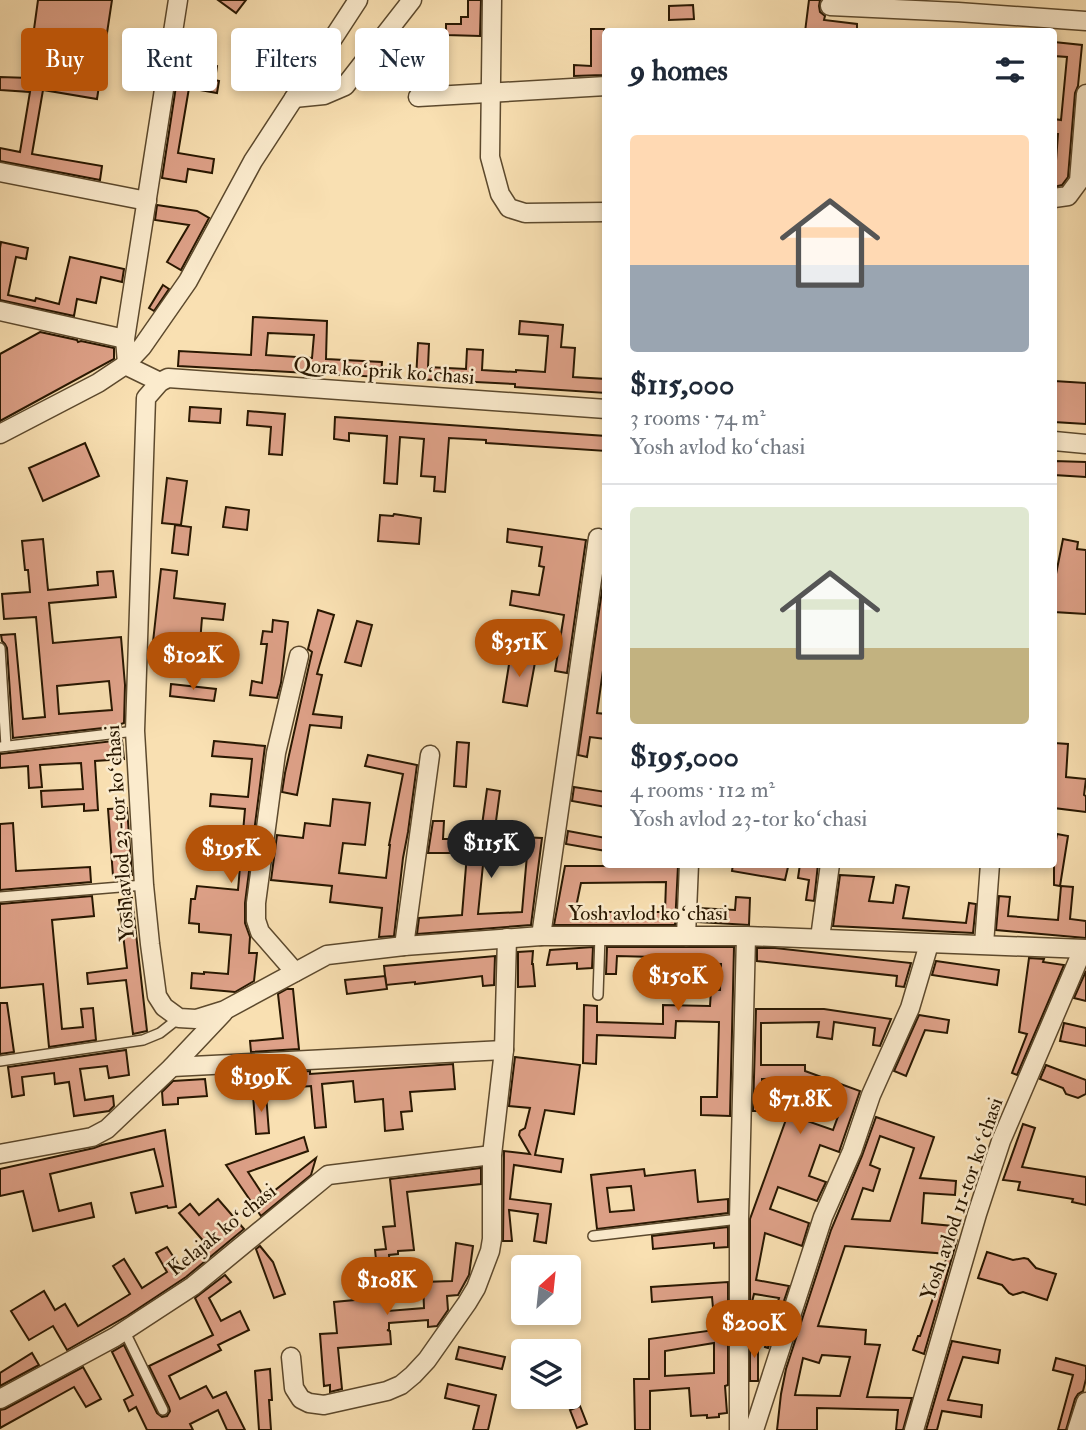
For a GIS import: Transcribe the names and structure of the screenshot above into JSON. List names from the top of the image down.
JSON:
{
  "streets": {
    "street": [
      "Qora koʻprik koʻchasi",
      "Yosh avlod 23-tor koʻchasi",
      "Yosh avlod koʻchasi",
      "Yosh avlod 11-tor koʻchasi",
      "Kelajak koʻchasi"
    ]
  },
  "crossings": [
    ["Qora koʻprik koʻchasi", "Yosh avlod 23-tor koʻchasi"],
    ["Yosh avlod koʻchasi", "Yosh avlod 11-tor koʻchasi"]
  ],
  "north": "top right",
  "page": {
    "chip": [
      "Buy",
      "Rent",
      "Filters",
      "New"
    ],
    "heading": "9 homes",
    "list": [
      {
        "name": "$115,000",
        "note": "3 rooms · 74 m² · Yosh avlod koʻchasi"
      },
      {
        "name": "$195,000",
        "note": "4 rooms · 112 m² · Yosh avlod 23-tor koʻchasi"
      }
    ],
    "price": [
      "$351K",
      "$102K",
      "$115K",
      "$195K",
      "$150K",
      "$199K",
      "$71.8K",
      "$108K",
      "$200K"
    ]
  }
}
